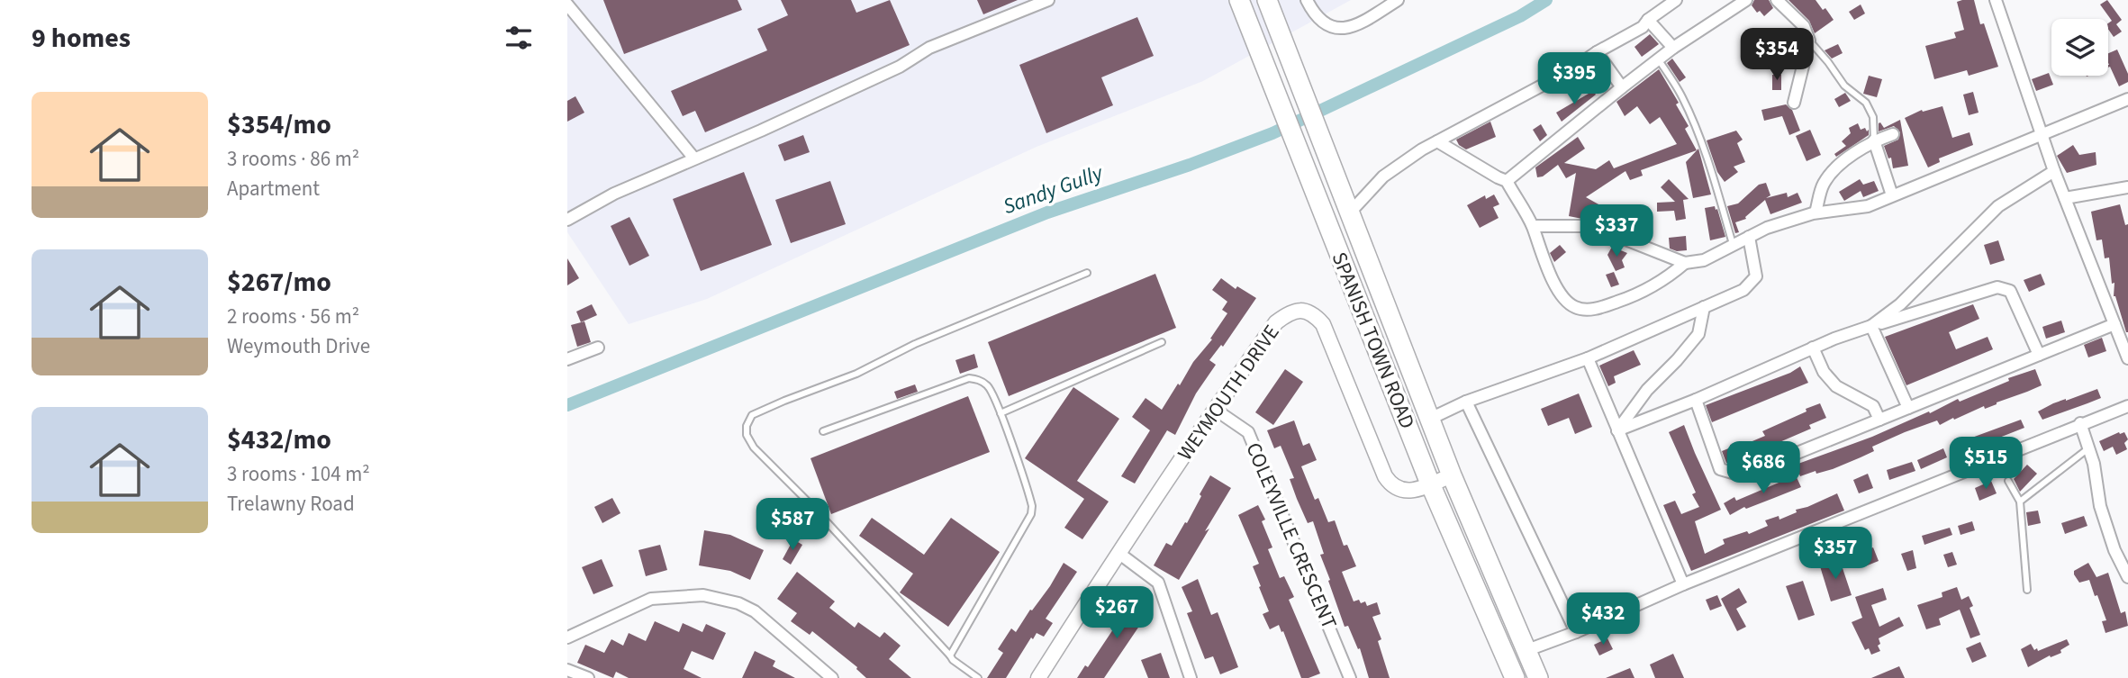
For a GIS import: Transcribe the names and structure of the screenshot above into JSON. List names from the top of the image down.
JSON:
{
  "streets": {
    "highway": ["SPANISH TOWN ROAD"],
    "street": ["WEYMOUTH DRIVE", "COLEYVILLE CRESCENT"]
  },
  "crossings": [
    ["SPANISH TOWN ROAD", "WEYMOUTH DRIVE"],
    ["WEYMOUTH DRIVE", "COLEYVILLE CRESCENT"]
  ],
  "water": ["Sandy Gully"],
  "page": {
    "heading": "9 homes",
    "price": [
      "$354",
      "$395",
      "$337",
      "$515",
      "$686",
      "$587",
      "$357",
      "$267",
      "$432"
    ],
    "list": [
      {
        "name": "$354/mo",
        "note": "3 rooms · 86 m² · Apartment"
      },
      {
        "name": "$267/mo",
        "note": "2 rooms · 56 m² · Weymouth Drive"
      },
      {
        "name": "$432/mo",
        "note": "3 rooms · 104 m² · Trelawny Road"
      }
    ]
  }
}
